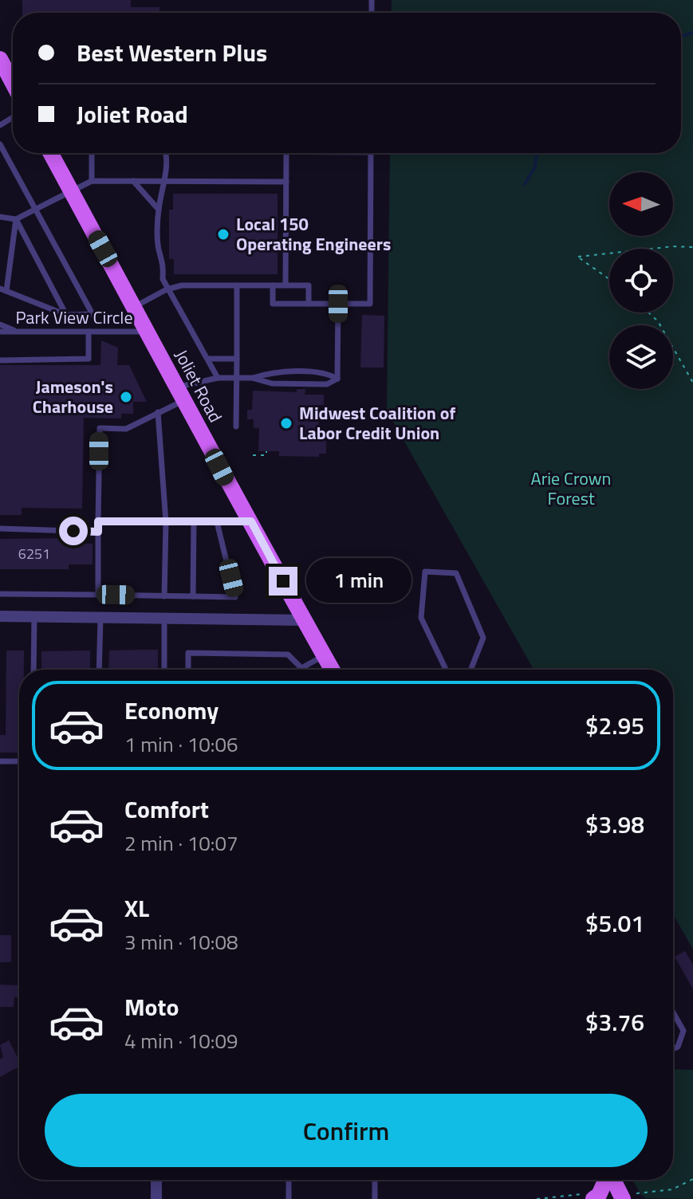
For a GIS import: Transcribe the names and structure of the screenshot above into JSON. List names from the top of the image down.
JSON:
{
  "streets": {
    "main road": ["Joliet Road"],
    "lane": ["Park View Circle"]
  },
  "crossings": [
    ["Park View Circle", "Joliet Road"]
  ],
  "parks": ["Arie Crown Forest"],
  "places": ["Local 150 Operating Engineers", "Jameson's Charhouse", "Midwest Coalition of Labor Credit Union"],
  "house_numbers": ["6251"],
  "north": "left",
  "page": {
    "banner": ["Best Western Plus", "Joliet Road"],
    "bubble": "1 min",
    "list": [
      {
        "name": "Economy",
        "note": "1 min · 10:06",
        "value": "$2.95"
      },
      {
        "name": "Comfort",
        "note": "2 min · 10:07",
        "value": "$3.98"
      },
      {
        "name": "XL",
        "note": "3 min · 10:08",
        "value": "$5.01"
      },
      {
        "name": "Moto",
        "note": "4 min · 10:09",
        "value": "$3.76"
      }
    ],
    "buttons": "Confirm"
  }
}
